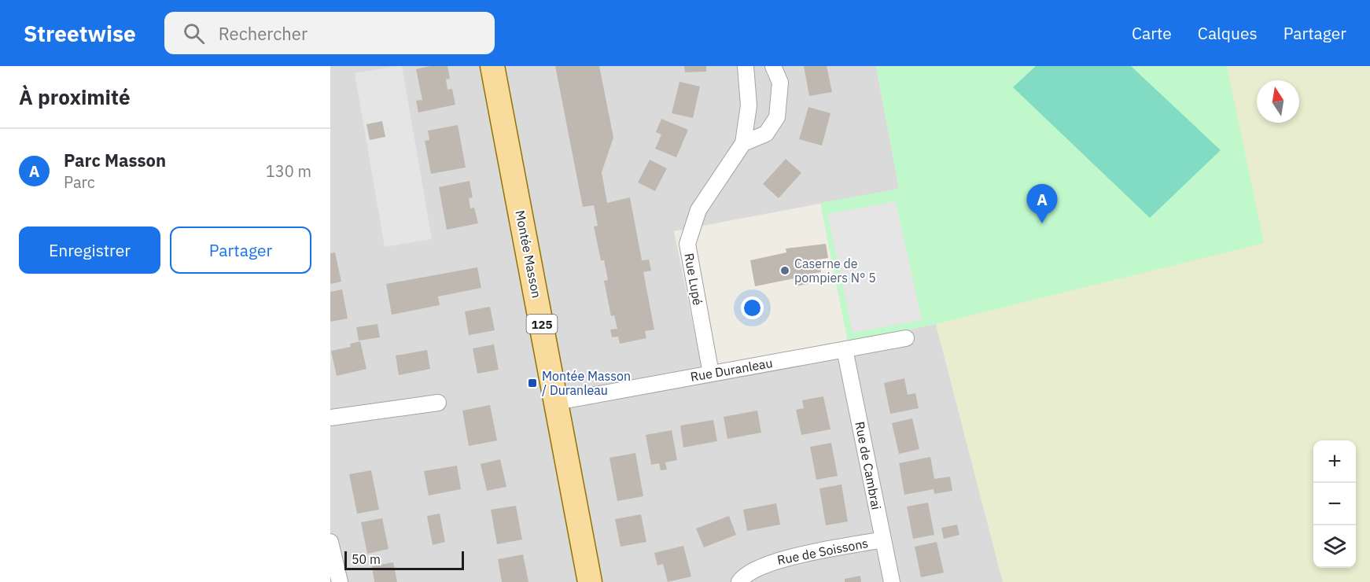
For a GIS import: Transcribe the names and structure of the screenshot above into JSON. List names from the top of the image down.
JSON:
{
  "streets": {
    "main road": ["Montée Masson", "125"],
    "street": [
      "Rue Lupé",
      "Rue Duranleau",
      "Rue de Cambrai",
      "Rue de Soissons"
    ]
  },
  "crossings": [
    ["Montée Masson", "Rue Duranleau"],
    ["Rue Lupé", "Rue Duranleau"],
    ["Rue Duranleau", "Rue de Cambrai"],
    ["Rue de Cambrai", "Rue de Soissons"]
  ],
  "places": {
    "other": ["Caserne de pompiers N° 5"],
    "transit": ["Montée Masson / Duranleau"]
  },
  "scale_bar": "50 m",
  "north": "top",
  "page": {
    "header": "Streetwise",
    "search": "Rechercher",
    "nav": ["Carte", "Calques", "Partager"],
    "heading": "À proximité",
    "list": [
      {
        "mark": "A",
        "name": "Parc Masson",
        "note": "Parc",
        "value": "130 m"
      }
    ],
    "pins": "A",
    "buttons": ["Enregistrer", "Partager"],
    "map_buttons": ["+", "−"],
    "scale": "50 m"
  }
}
